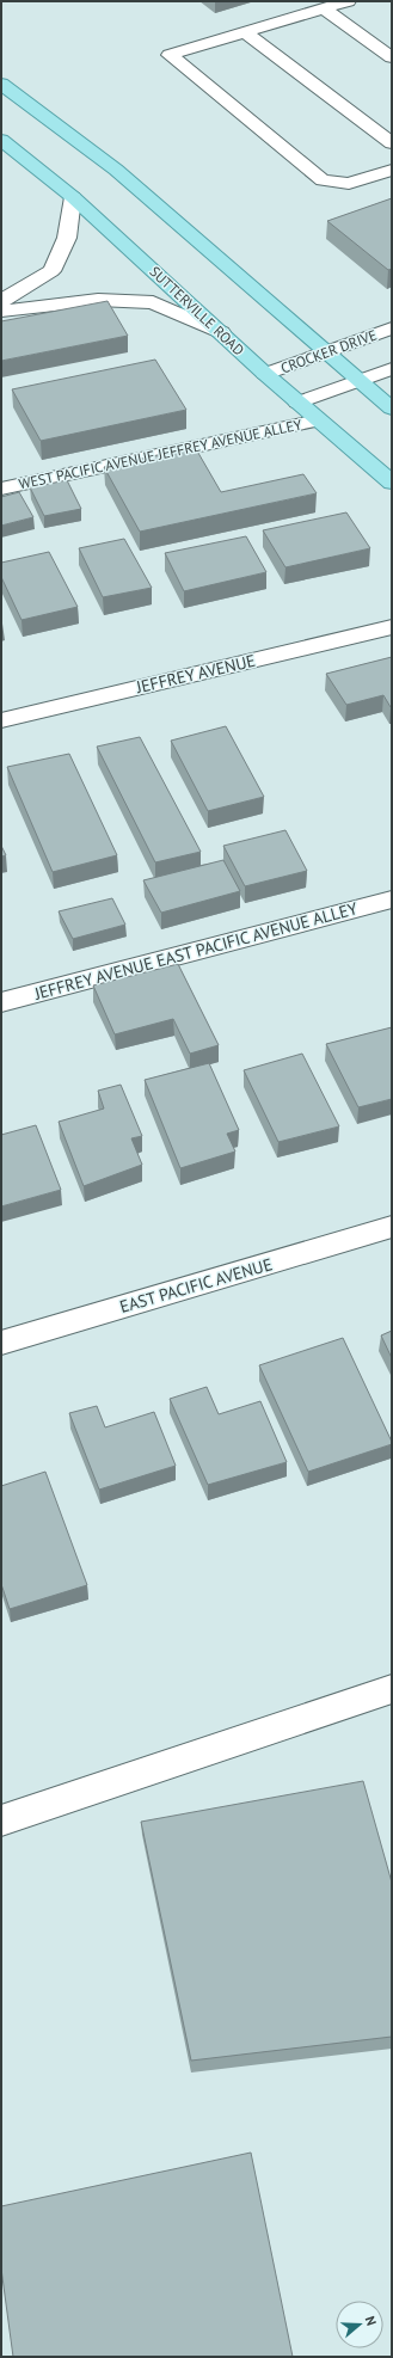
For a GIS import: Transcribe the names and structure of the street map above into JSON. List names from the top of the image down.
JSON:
{
  "streets": {
    "main road": ["SUTTERVILLE ROAD"],
    "street": [
      "CROCKER DRIVE",
      "WEST PACIFIC AVENUE JEFFREY AVENUE ALLEY",
      "JEFFREY AVENUE",
      "JEFFREY AVENUE EAST PACIFIC AVENUE ALLEY",
      "EAST PACIFIC AVENUE"
    ]
  },
  "crossings": [
    ["SUTTERVILLE ROAD", "CROCKER DRIVE"],
    ["SUTTERVILLE ROAD", "WEST PACIFIC AVENUE JEFFREY AVENUE ALLEY"]
  ],
  "north": "right"
}
